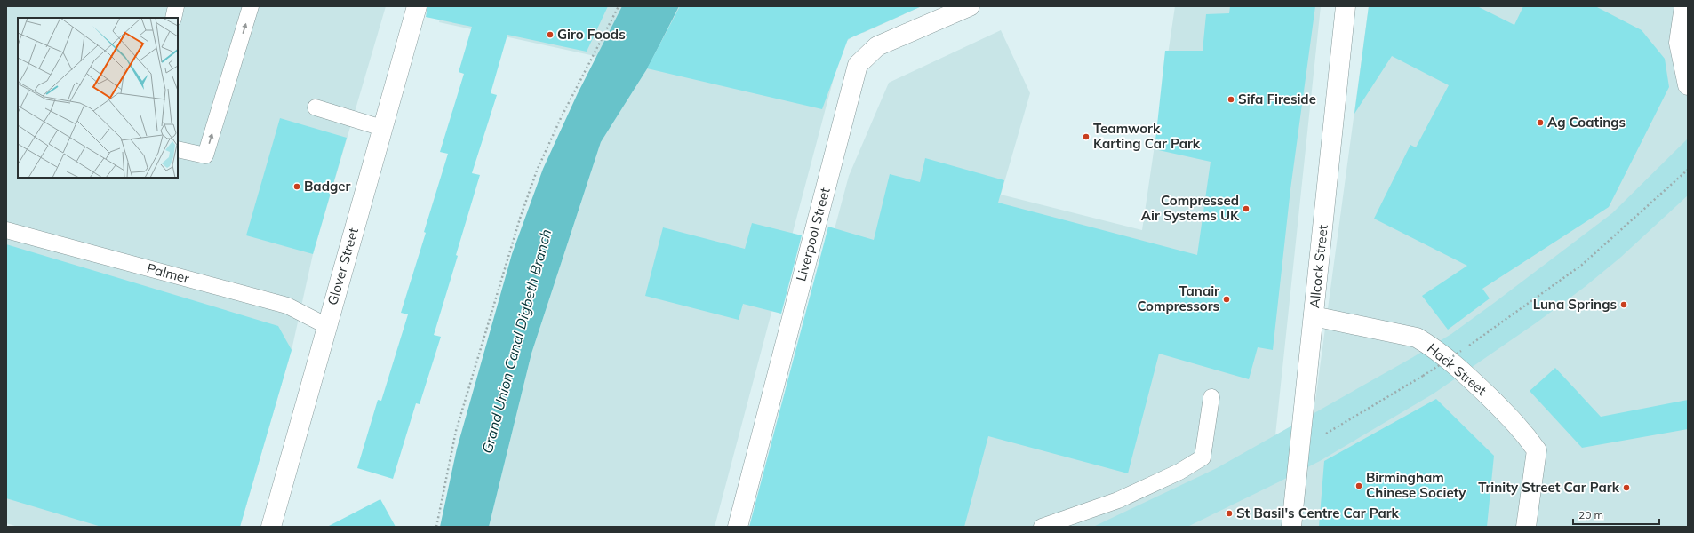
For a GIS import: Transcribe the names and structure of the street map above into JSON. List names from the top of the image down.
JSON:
{
  "streets": {
    "street": [
      "Liverpool Street",
      "Glover Street",
      "Allcock Street",
      "Hack Street"
    ],
    "lane": ["Palmer"]
  },
  "crossings": [
    ["Glover Street", "Palmer"],
    ["Allcock Street", "Hack Street"]
  ],
  "water": ["Grand Union Canal Digbeth Branch"],
  "places": [
    "Giro Foods",
    "Sifa Fireside",
    "Ag Coatings",
    "Teamwork Karting Car Park",
    "Badger",
    "Compressed Air Systems UK",
    "Tanair Compressors",
    "Luna Springs",
    "Birmingham Chinese Society",
    "Trinity Street Car Park",
    "St Basil's Centre Car Park"
  ],
  "scale_bar": "20 m"
}
